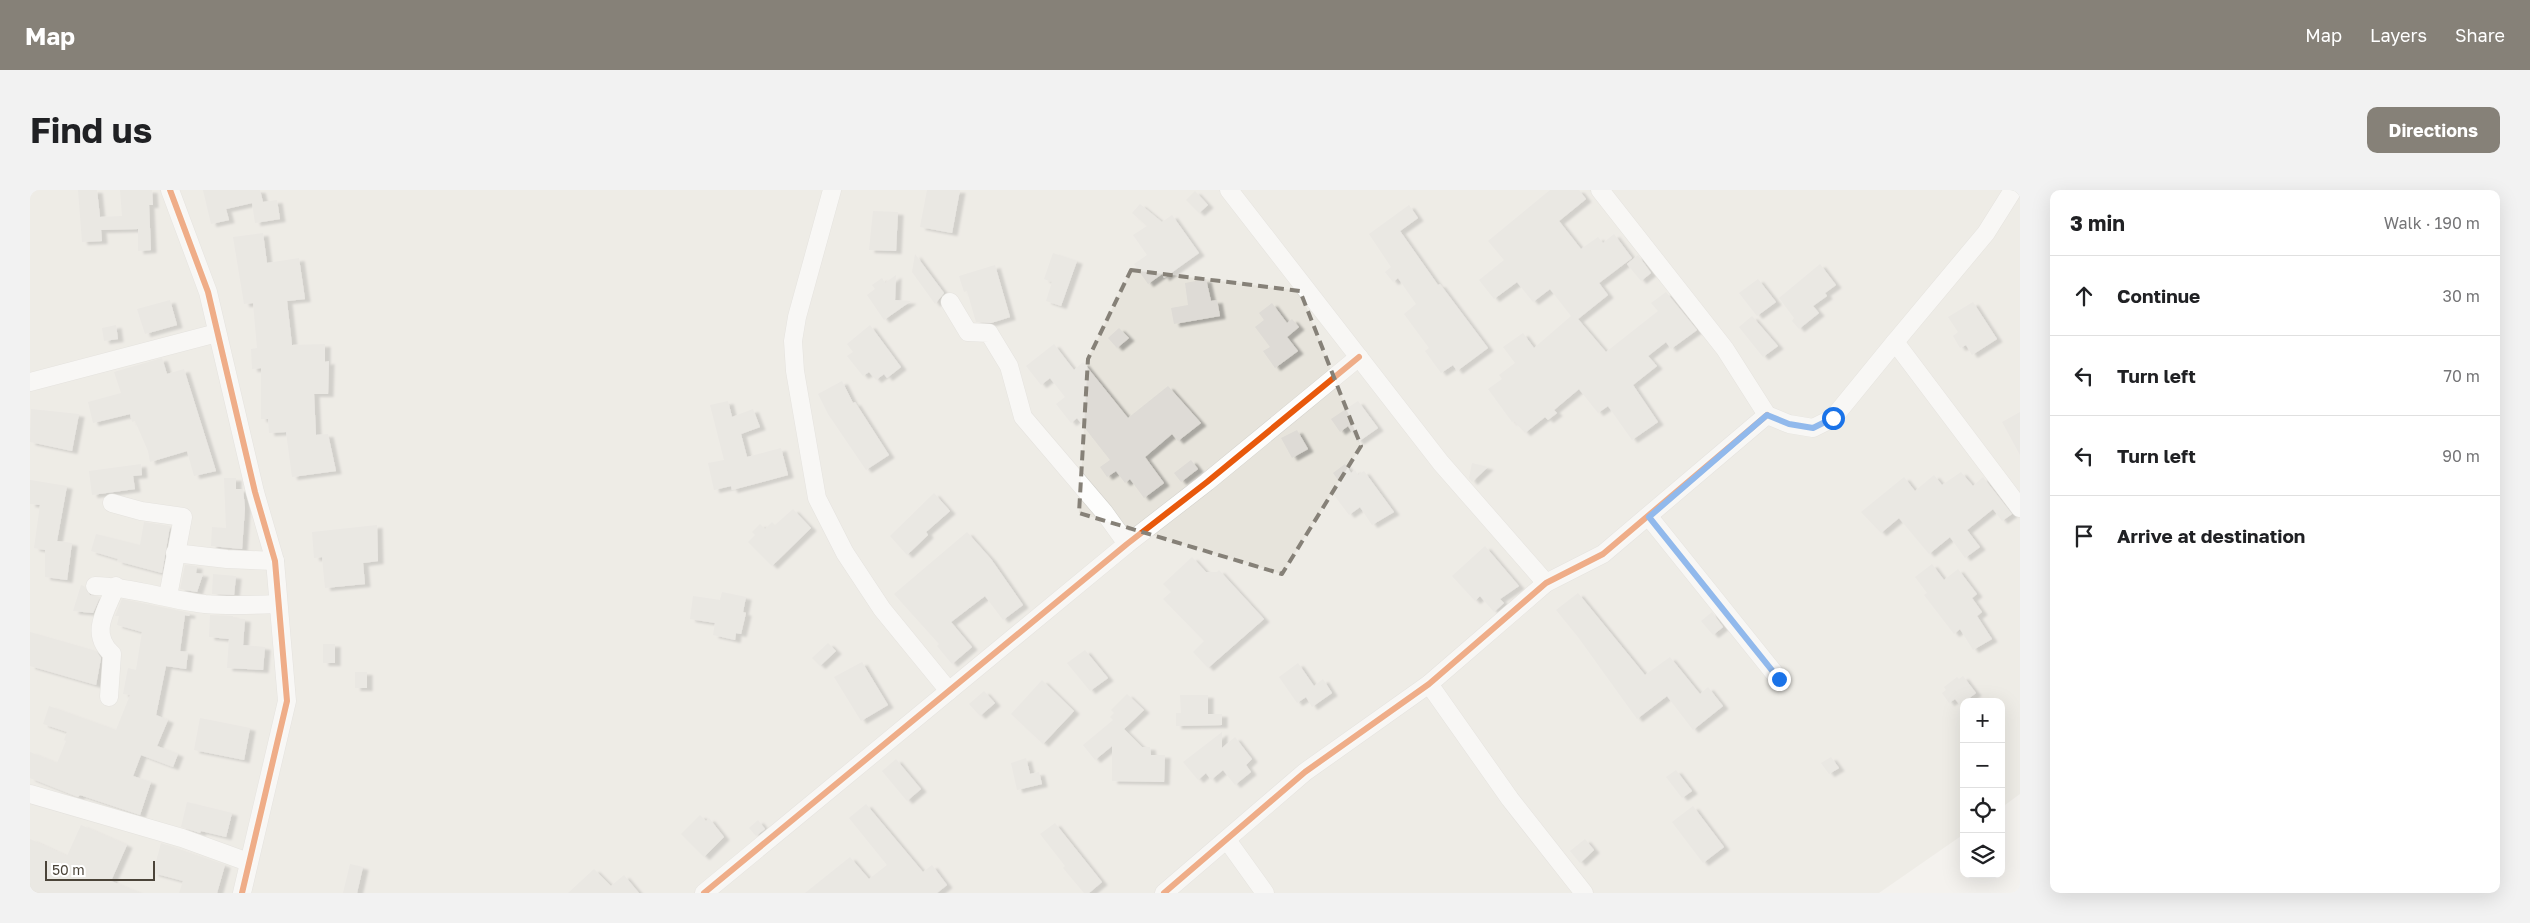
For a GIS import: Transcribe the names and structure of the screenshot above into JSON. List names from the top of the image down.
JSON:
{
  "scale_bar": "50 m",
  "page": {
    "header": "Map",
    "nav": ["Map", "Layers", "Share"],
    "buttons": "Directions",
    "title": "Find us",
    "heading": ["3 min", "Walk · 190 m"],
    "list": [
      ["Continue", "30 m"],
      ["Turn left", "70 m"],
      ["Turn left", "90 m"],
      "Arrive at destination"
    ],
    "map_buttons": ["+", "−"],
    "scale": "50 m"
  }
}
